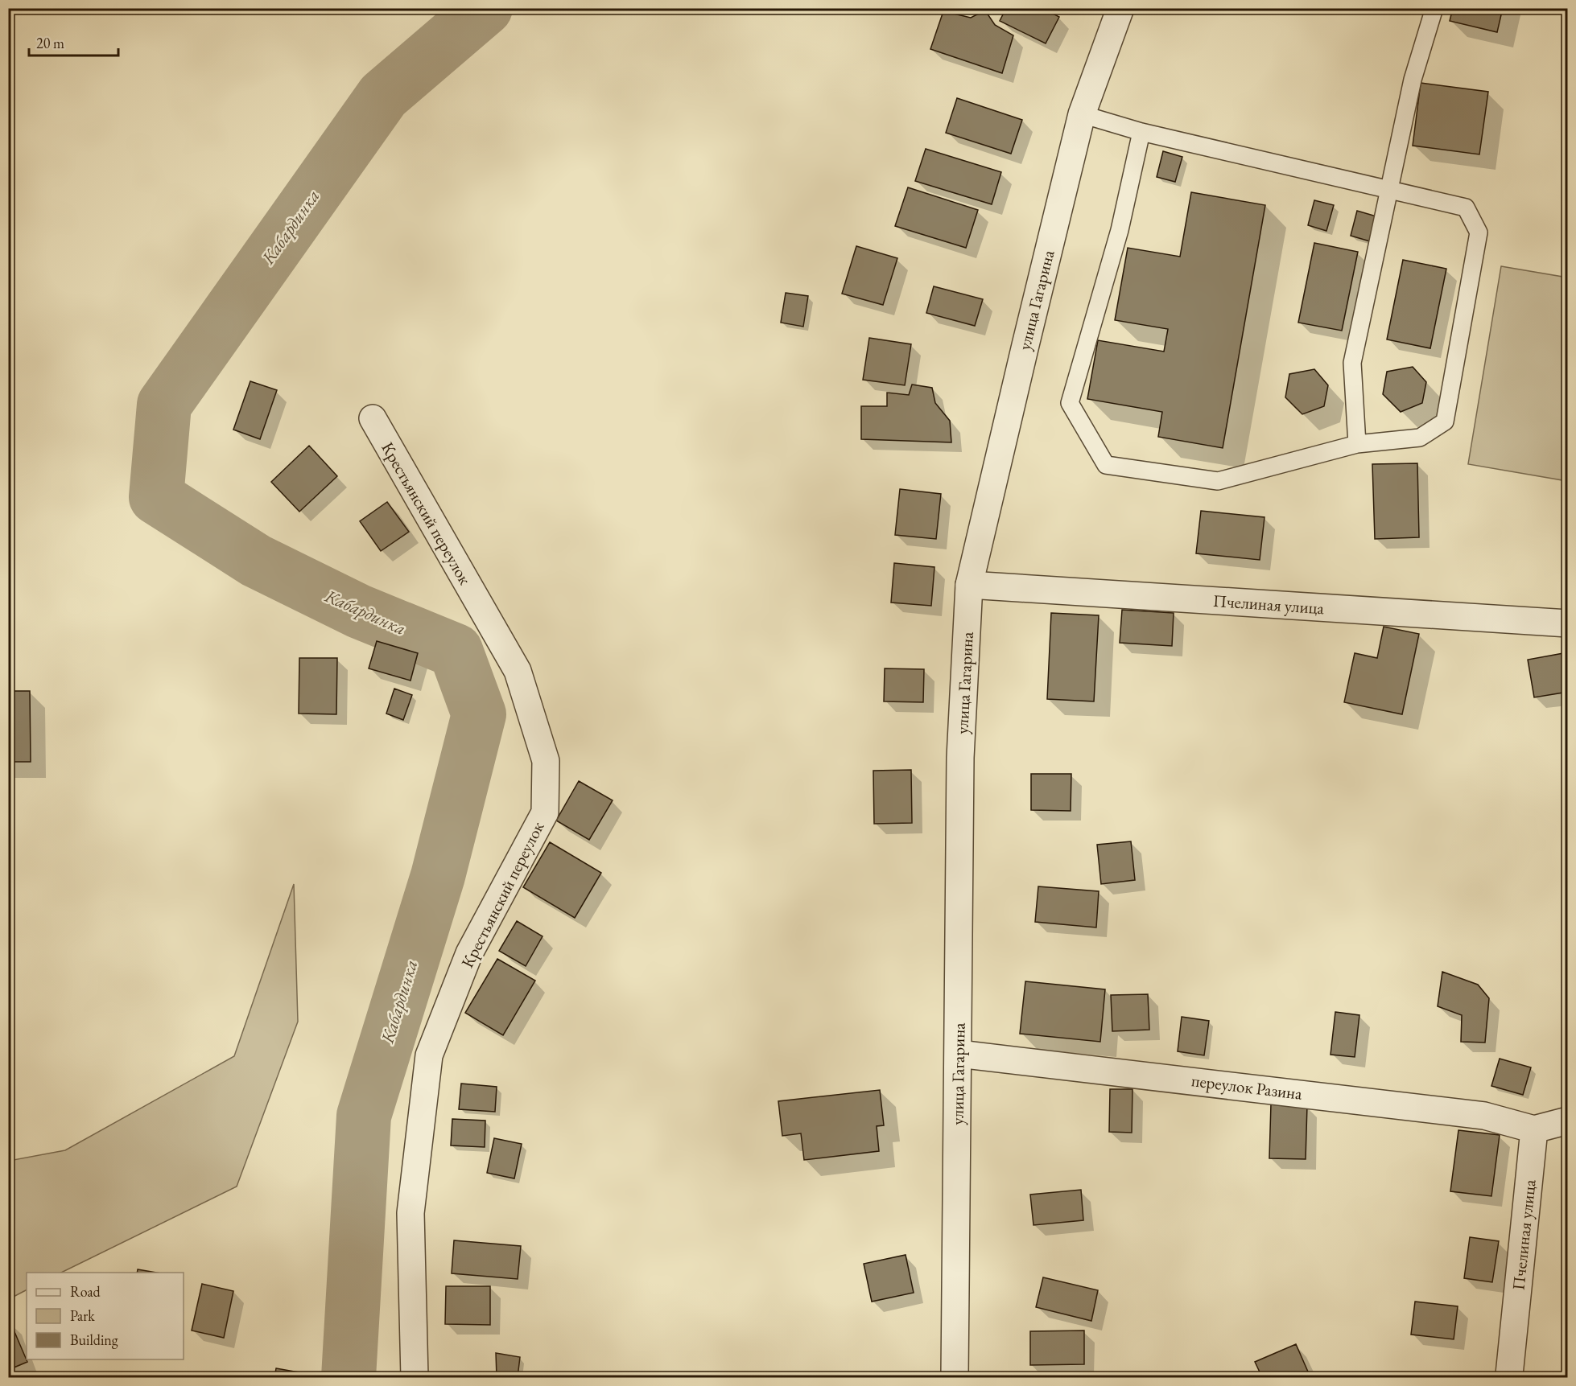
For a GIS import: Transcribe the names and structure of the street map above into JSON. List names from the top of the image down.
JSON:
{
  "streets": {
    "street": [
      "улица Гагарина",
      "Крестьянский переулок",
      "Пчелиная улица",
      "переулок Разина"
    ]
  },
  "crossings": [
    ["улица Гагарина", "Пчелиная улица"],
    ["улица Гагарина", "переулок Разина"],
    ["Пчелиная улица", "переулок Разина"]
  ],
  "water": ["Кабардинка"],
  "legend": ["Road", "Park", "Building"],
  "scale_bar": "20 m"
}
